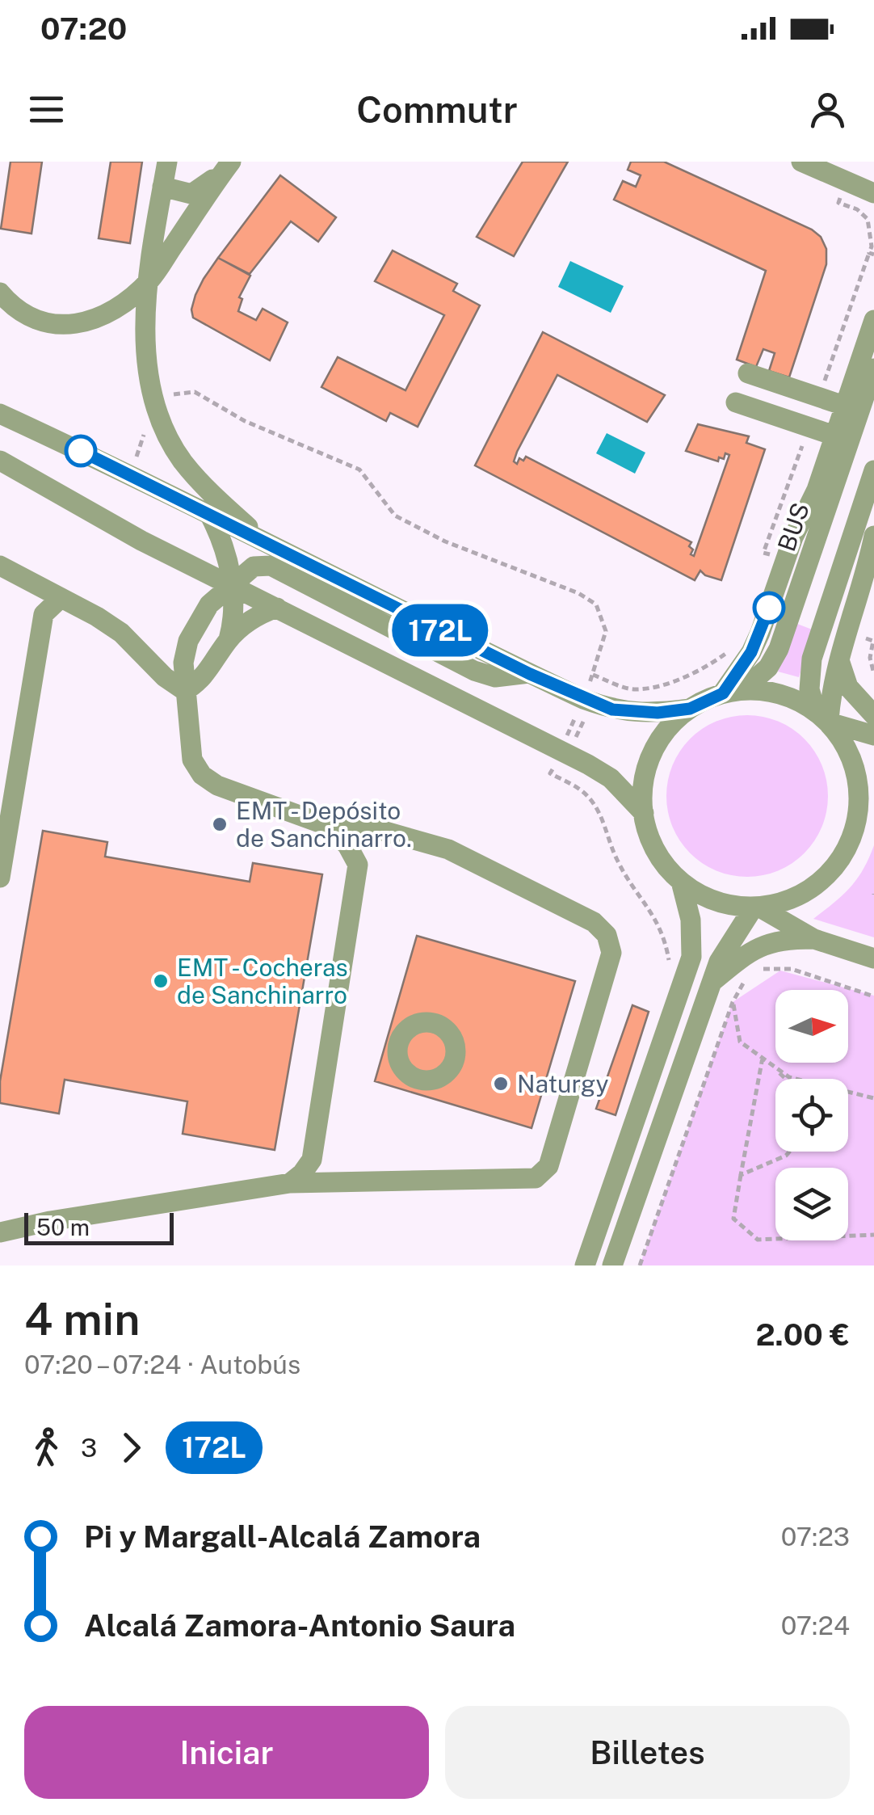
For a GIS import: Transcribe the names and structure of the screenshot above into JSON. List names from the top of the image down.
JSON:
{
  "streets": {
    "street": ["BUS"]
  },
  "places": ["EMT - Depósito de Sanchinarro.", "EMT - Cocheras de Sanchinarro", "Naturgy"],
  "lines": ["bus line 172L"],
  "scale_bar": "50 m",
  "north": "right",
  "page": {
    "status": "07:20",
    "header": "Commutr",
    "on_map": "172L",
    "scale": "50 m",
    "heading": ["4 min", "07:20 – 07:24 · Autobús", "2.00 €"],
    "legs": ["3", "172L"],
    "list": [
      {
        "name": "Pi y Margall-Alcalá Zamora",
        "value": "07:23"
      },
      {
        "name": "Alcalá Zamora-Antonio Saura",
        "value": "07:24"
      }
    ],
    "buttons": ["Iniciar", "Billetes"]
  }
}
